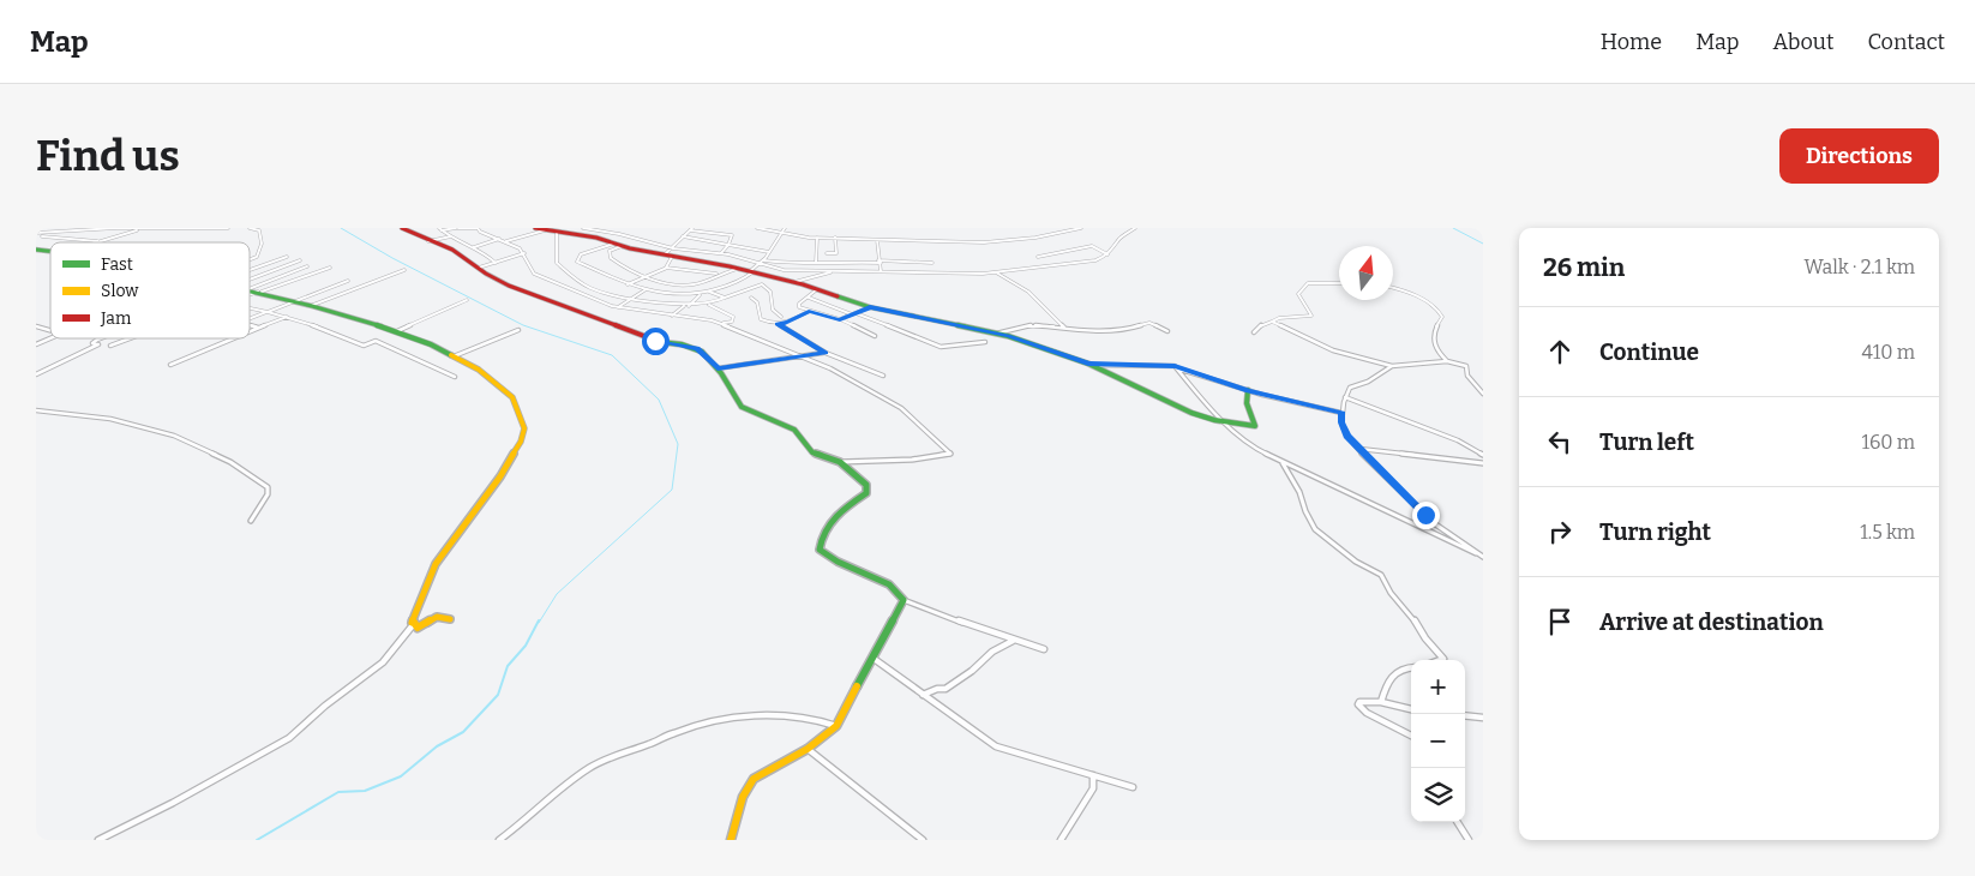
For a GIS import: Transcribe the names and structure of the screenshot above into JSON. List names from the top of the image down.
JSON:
{
  "legend": ["Fast", "Slow", "Jam"],
  "north": "top",
  "page": {
    "header": "Map",
    "nav": [
      "Home",
      "Map",
      "About",
      "Contact"
    ],
    "buttons": "Directions",
    "title": "Find us",
    "heading": ["26 min", "Walk · 2.1 km"],
    "list": [
      ["Continue", "410 m"],
      ["Turn left", "160 m"],
      ["Turn right", "1.5 km"],
      "Arrive at destination"
    ],
    "map_buttons": ["+", "−"]
  }
}
